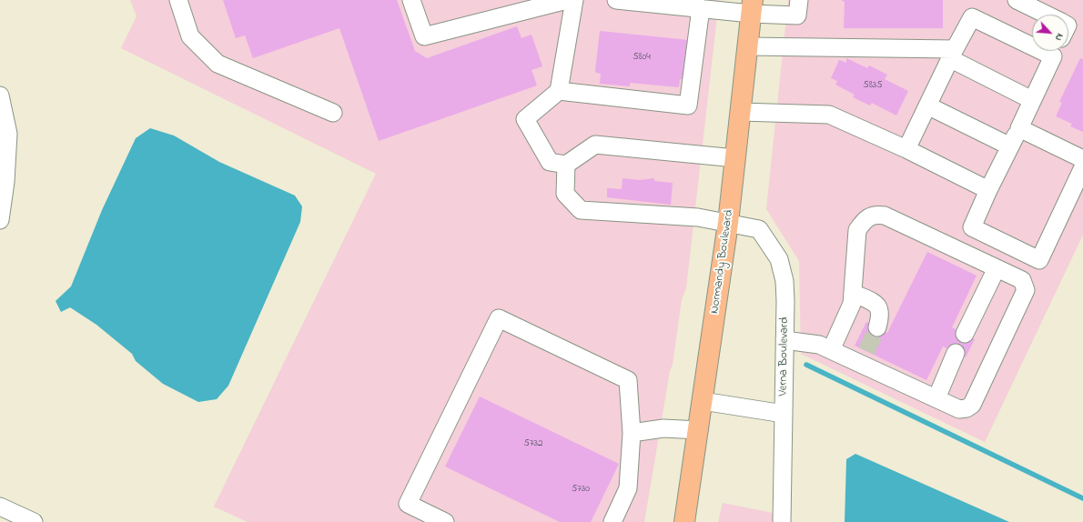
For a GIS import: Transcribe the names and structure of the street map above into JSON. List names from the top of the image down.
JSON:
{
  "streets": {
    "main road": ["Normandy Boulevard"],
    "street": ["Verna Boulevard"]
  },
  "crossings": [
    ["Normandy Boulevard", "Verna Boulevard"]
  ],
  "house_numbers": [
    "5804",
    "5835",
    "5732",
    "5730"
  ],
  "north": "bottom right"
}
